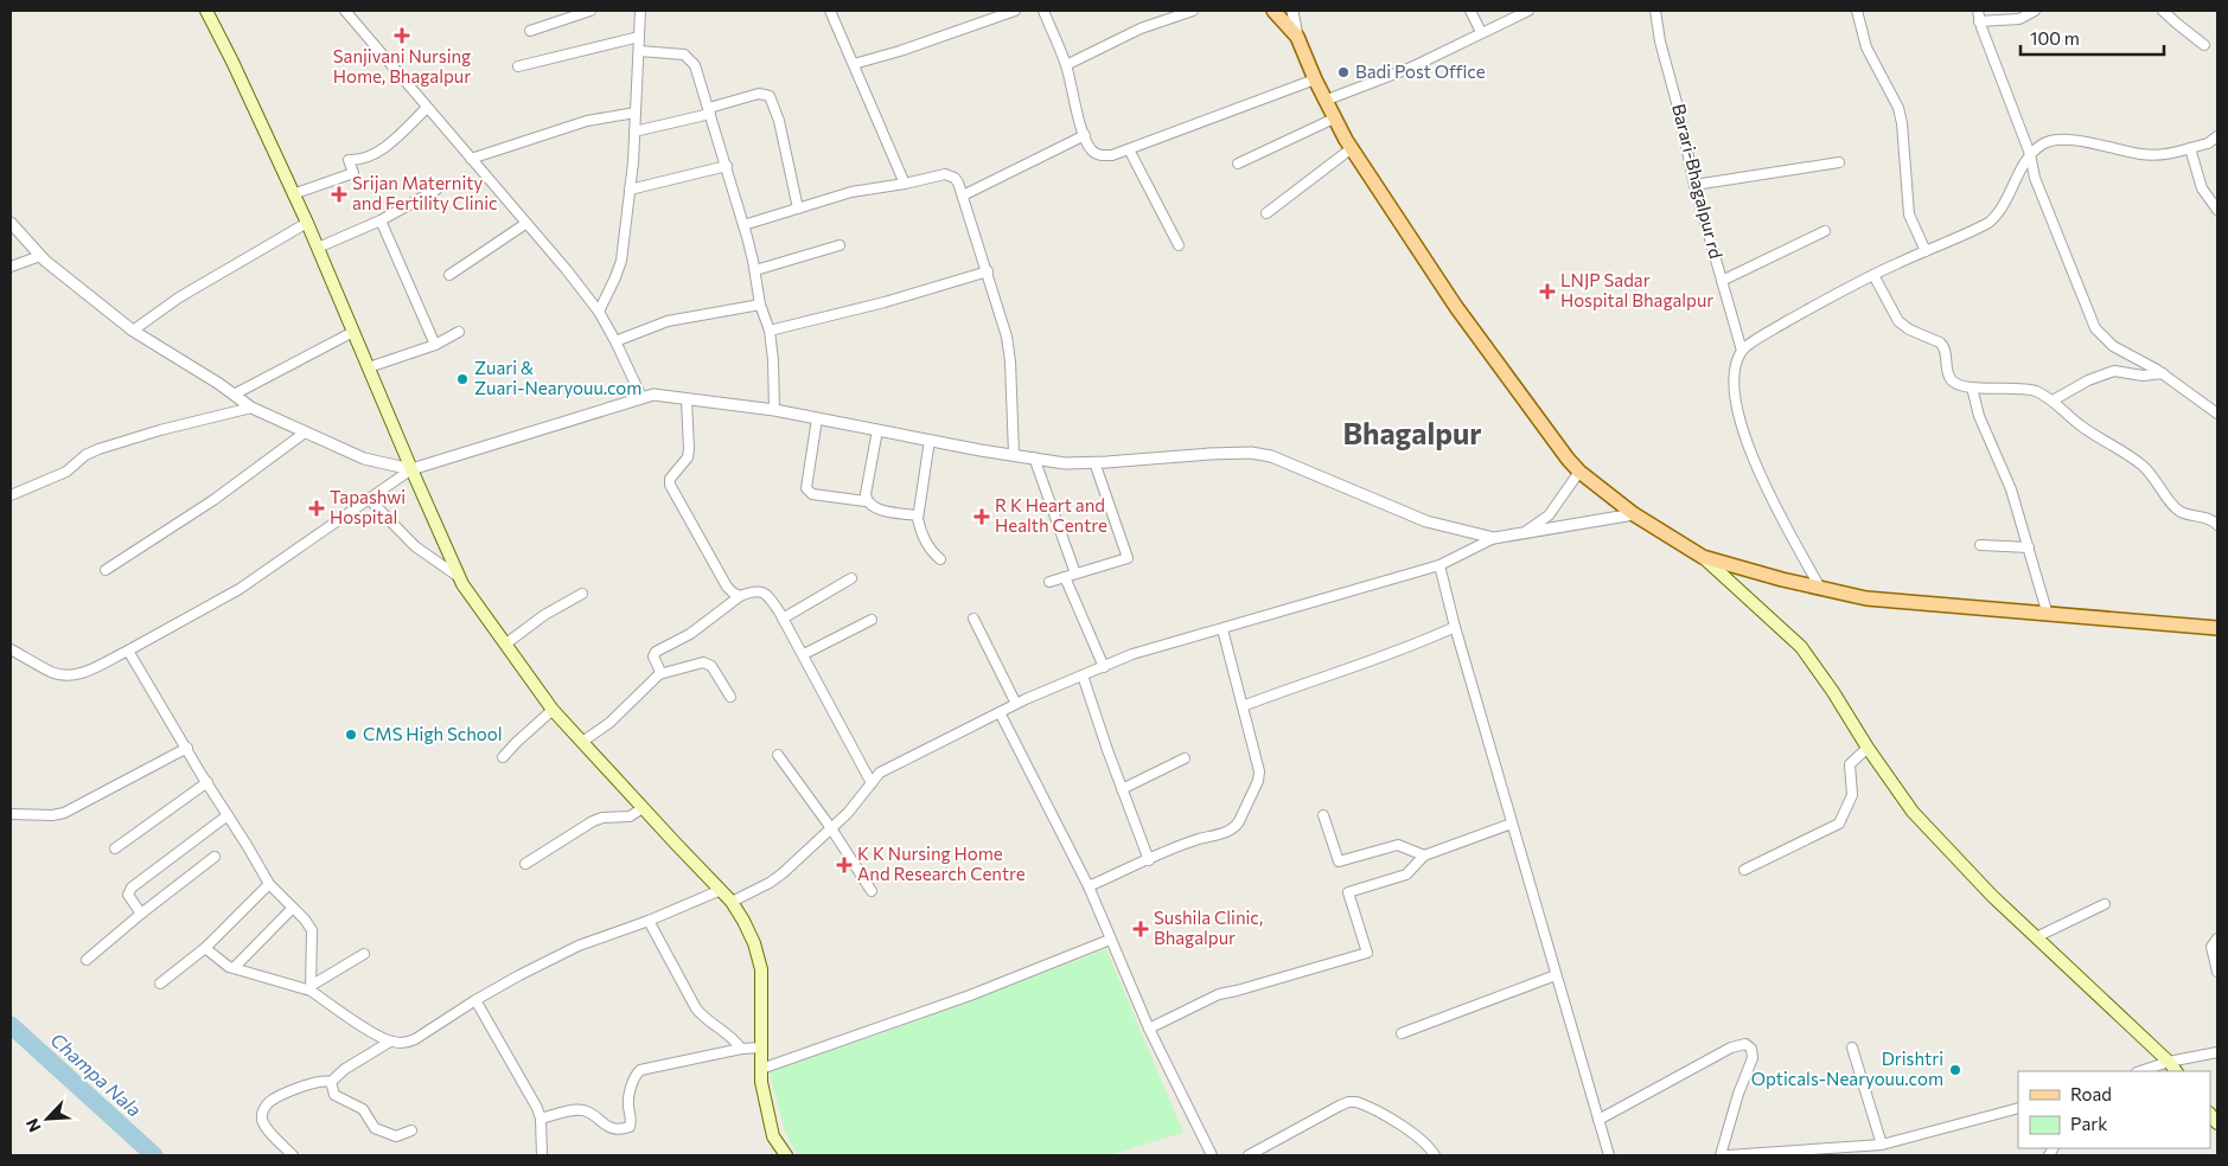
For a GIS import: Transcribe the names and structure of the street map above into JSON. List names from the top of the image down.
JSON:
{
  "streets": {
    "street": ["Barari-Bhagalpur rd"]
  },
  "districts": ["Bhagalpur"],
  "water": ["Champa Nala"],
  "places": {
    "health": [
      "Sanjivani Nursing Home, Bhagalpur",
      "Srijan Maternity and Fertility Clinic",
      "LNJP Sadar Hospital Bhagalpur",
      "Tapashwi Hospital",
      "R K Heart and Health Centre",
      "K K Nursing Home And Research Centre",
      "Sushila Clinic, Bhagalpur"
    ],
    "other": [
      "Badi Post Office",
      "Zuari & Zuari-Nearyouu.com",
      "CMS High School",
      "Drishtri Opticals-Nearyouu.com"
    ]
  },
  "legend": ["Road", "Park"],
  "scale_bar": "100 m",
  "north": "bottom left"
}
